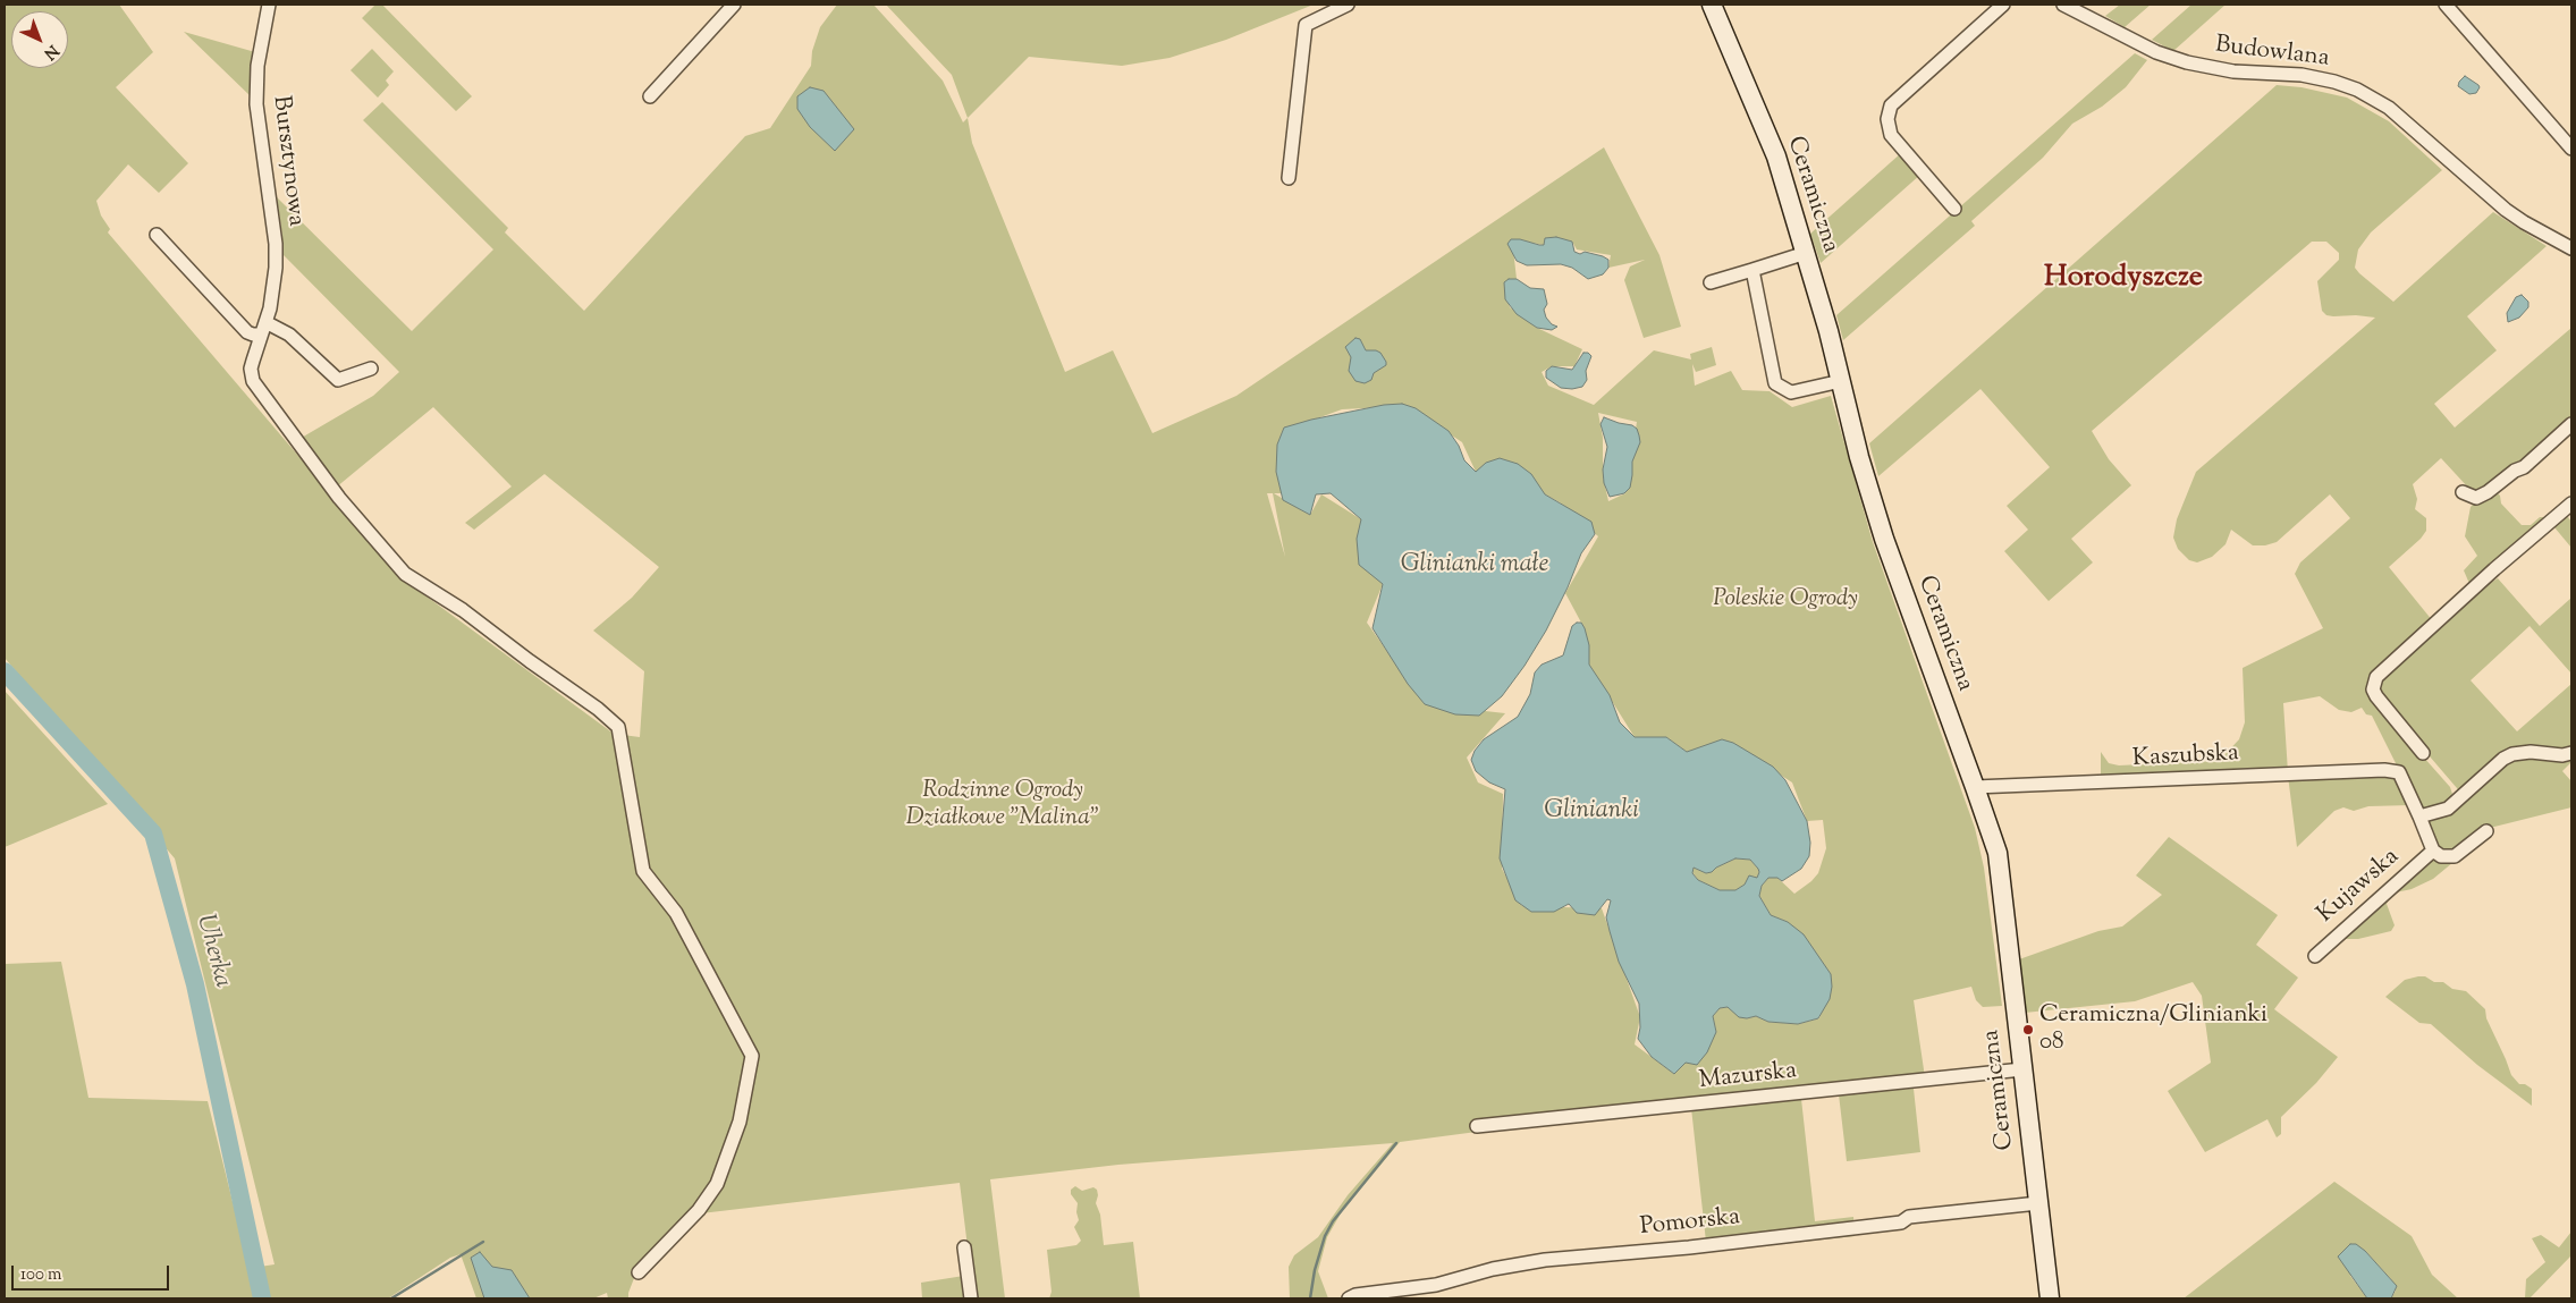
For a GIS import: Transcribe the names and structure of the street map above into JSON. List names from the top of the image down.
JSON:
{
  "streets": {
    "street": [
      "Budowlana",
      "Bursztynowa",
      "Ceramiczna",
      "Kaszubska",
      "Kujawska",
      "Mazurska",
      "Pomorska"
    ]
  },
  "crossings": [
    ["Ceramiczna", "Kaszubska"],
    ["Ceramiczna", "Mazurska"],
    ["Ceramiczna", "Pomorska"],
    ["Kaszubska", "Kujawska"]
  ],
  "districts": ["Horodyszcze"],
  "water": ["Glinianki małe", "Glinianki", "Uherka"],
  "parks": ["Poleskie Ogrody", "Rodzinne Ogrody Działkowe \"Malina\""],
  "places": ["Ceramiczna/Glinianki 08"],
  "scale_bar": "100 m",
  "north": "bottom right"
}
